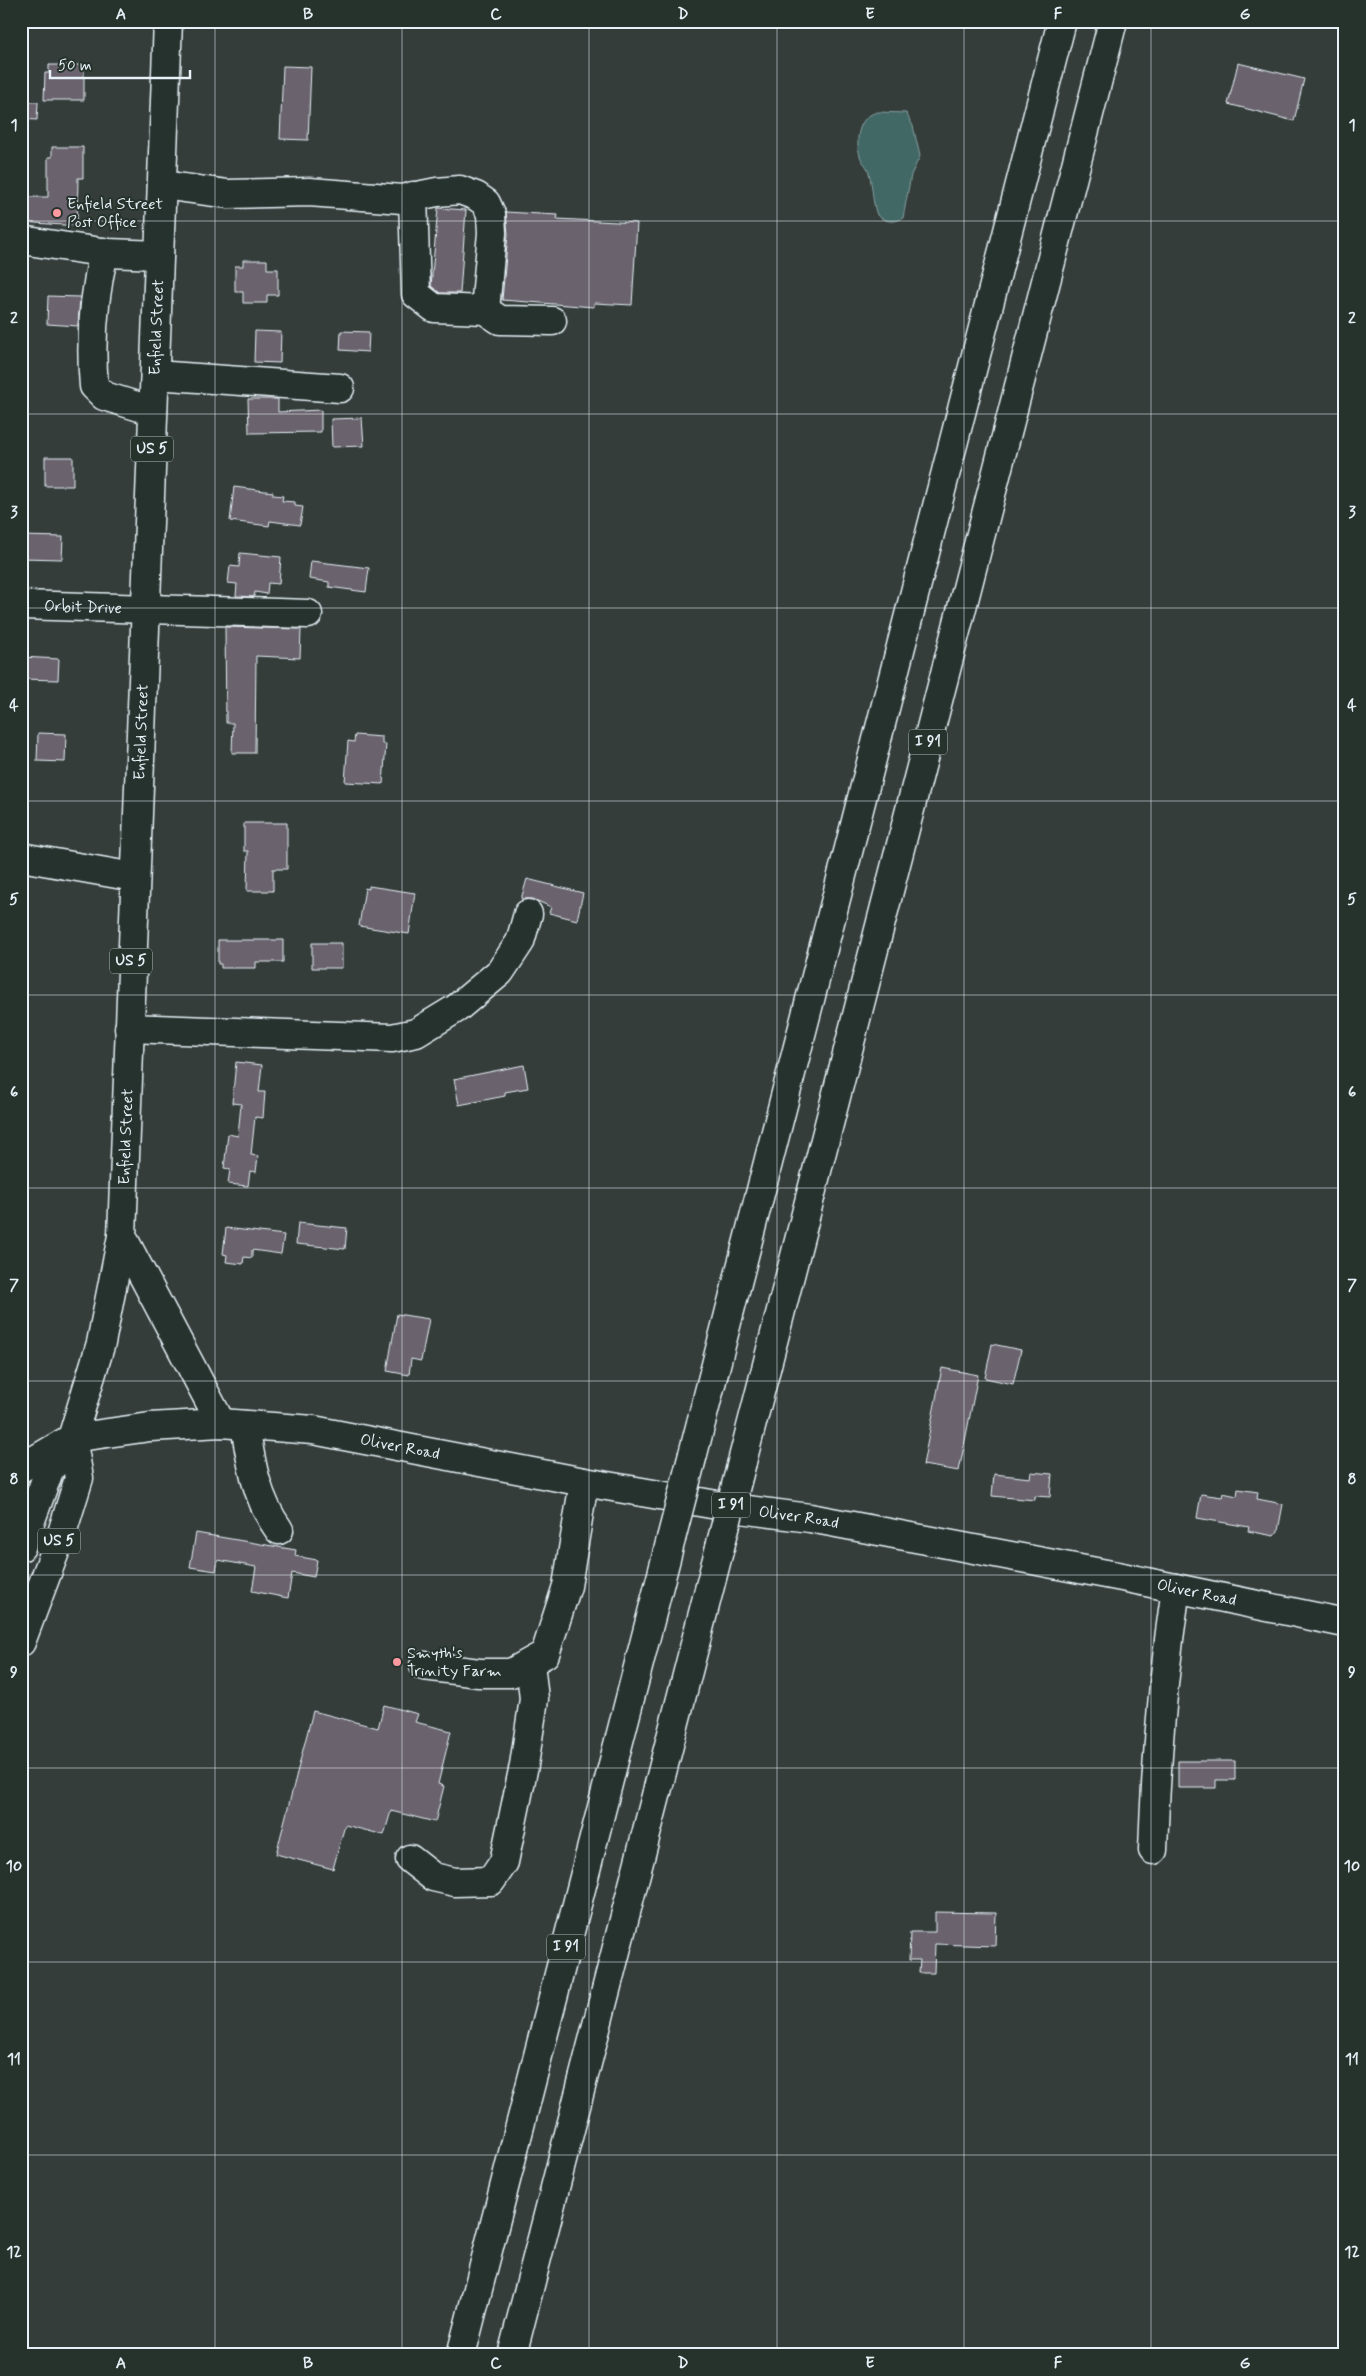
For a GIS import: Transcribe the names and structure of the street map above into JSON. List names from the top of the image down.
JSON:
{
  "streets": {
    "main road": [
      "Enfield Street",
      "US 5",
      "Orbit Drive",
      "I 91",
      "Oliver Road"
    ]
  },
  "crossings": [
    ["Enfield Street", "US 5"],
    ["Enfield Street", "Orbit Drive"],
    ["Enfield Street", "Oliver Road"],
    ["US 5", "Oliver Road"]
  ],
  "places": ["Enfield Street Post Office", "Smyth's Trinity Farm"],
  "scale_bar": "50 m",
  "grid": {
    "columns": [
      "A",
      "B",
      "C",
      "D",
      "E",
      "F",
      "G"
    ],
    "rows": [
      "1",
      "2",
      "3",
      "4",
      "5",
      "6",
      "7",
      "8",
      "9",
      "10",
      "11",
      "12"
    ]
  }
}
